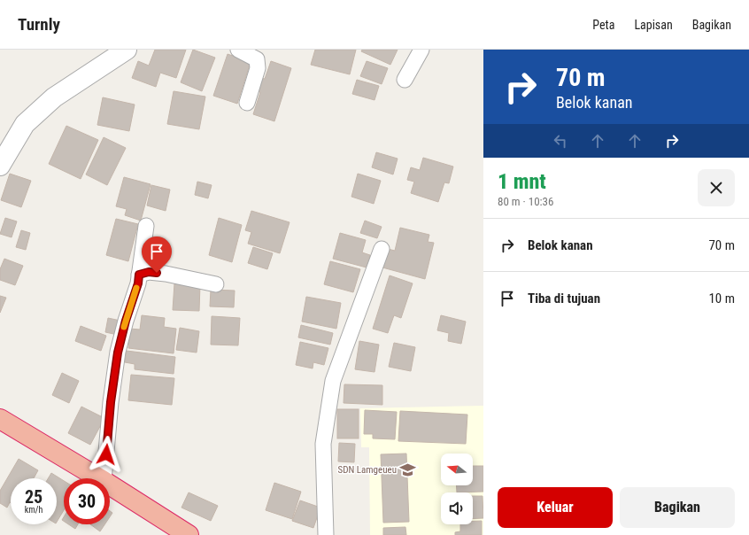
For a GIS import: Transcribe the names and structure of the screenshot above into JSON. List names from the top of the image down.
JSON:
{
  "places": {
    "school or university": ["SDN Lamgeueu"]
  },
  "north": "left",
  "page": {
    "header": "Turnly",
    "nav": ["Peta", "Lapisan", "Bagikan"],
    "turn": ["70 m", "Belok kanan"],
    "heading": ["1 mnt", "80 m · 10:36"],
    "list": [
      {
        "name": "Belok kanan",
        "value": "70 m"
      },
      {
        "name": "Tiba di tujuan",
        "value": "10 m"
      }
    ],
    "speed": "25 km/h",
    "limit": "30",
    "buttons": ["Keluar", "Bagikan"]
  }
}
